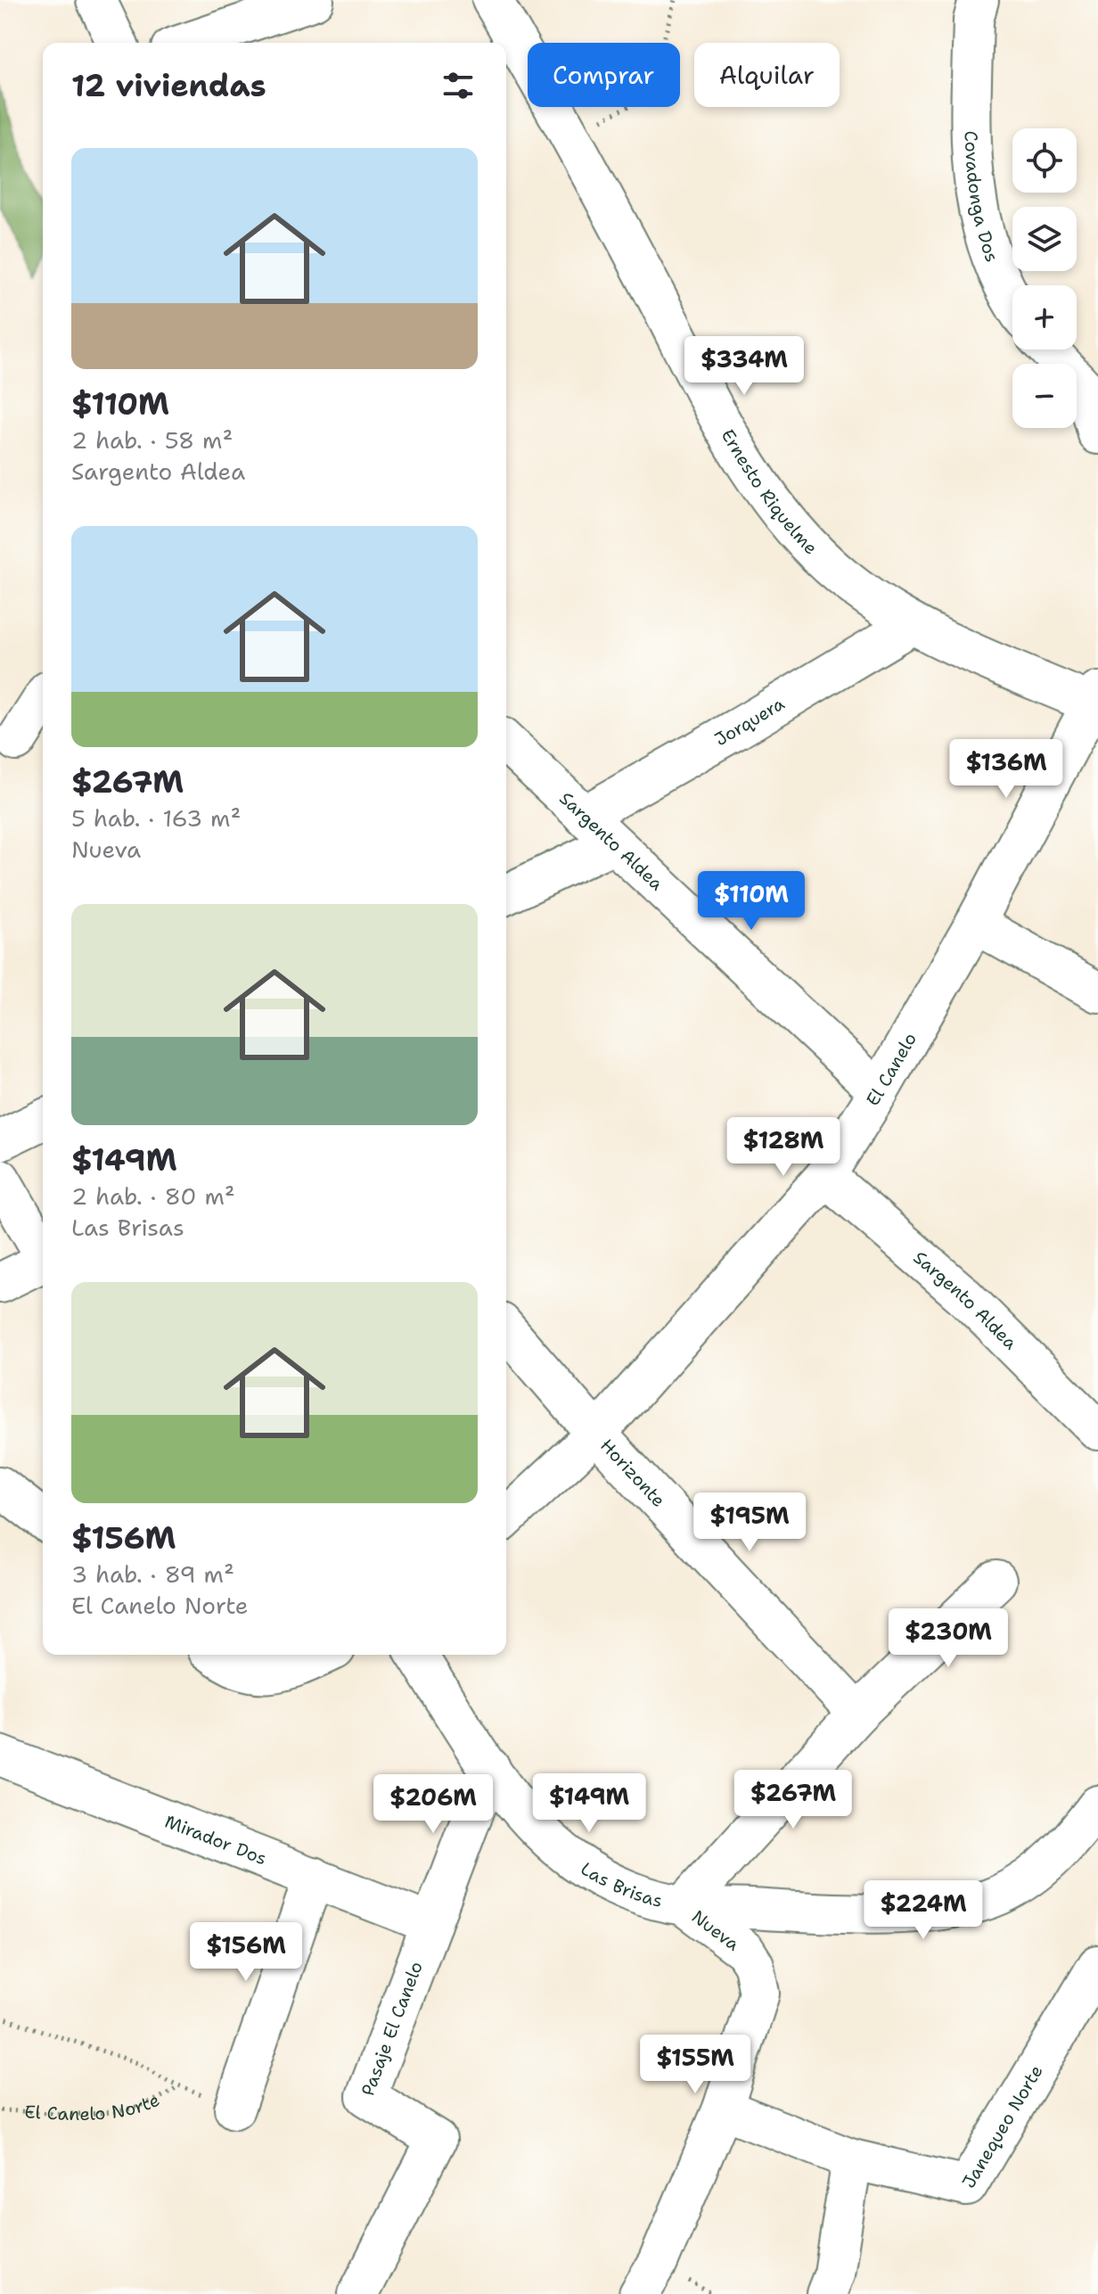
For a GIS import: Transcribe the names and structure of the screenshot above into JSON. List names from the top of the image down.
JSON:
{
  "streets": {
    "street": [
      "Covadonga Dos",
      "Ernesto Riquelme",
      "Jorquera",
      "Sargento Aldea",
      "El Canelo",
      "Horizonte",
      "Mirador Dos",
      "Las Brisas",
      "Nueva",
      "Pasaje El Canelo",
      "Janequeo Norte"
    ],
    "path": ["El Canelo Norte"]
  },
  "crossings": [
    ["Ernesto Riquelme", "Jorquera"],
    ["Ernesto Riquelme", "El Canelo"],
    ["Jorquera", "Sargento Aldea"],
    ["Sargento Aldea", "El Canelo"],
    ["El Canelo", "Horizonte"],
    ["Horizonte", "Nueva"],
    ["Mirador Dos", "Pasaje El Canelo"],
    ["Las Brisas", "Nueva"],
    ["Nueva", "Janequeo Norte"]
  ],
  "page": {
    "chip": ["Comprar", "Alquilar"],
    "heading": "12 viviendas",
    "map_buttons": ["+", "−"],
    "list": [
      {
        "name": "$110M",
        "note": "2 hab. · 58 m² · Sargento Aldea"
      },
      {
        "name": "$267M",
        "note": "5 hab. · 163 m² · Nueva"
      },
      {
        "name": "$149M",
        "note": "2 hab. · 80 m² · Las Brisas"
      },
      {
        "name": "$156M",
        "note": "3 hab. · 89 m² · El Canelo Norte"
      }
    ],
    "price": [
      "$334M",
      "$136M",
      "$110M",
      "$128M",
      "$195M",
      "$230M",
      "$267M",
      "$149M",
      "$206M",
      "$224M",
      "$156M",
      "$155M"
    ]
  }
}
